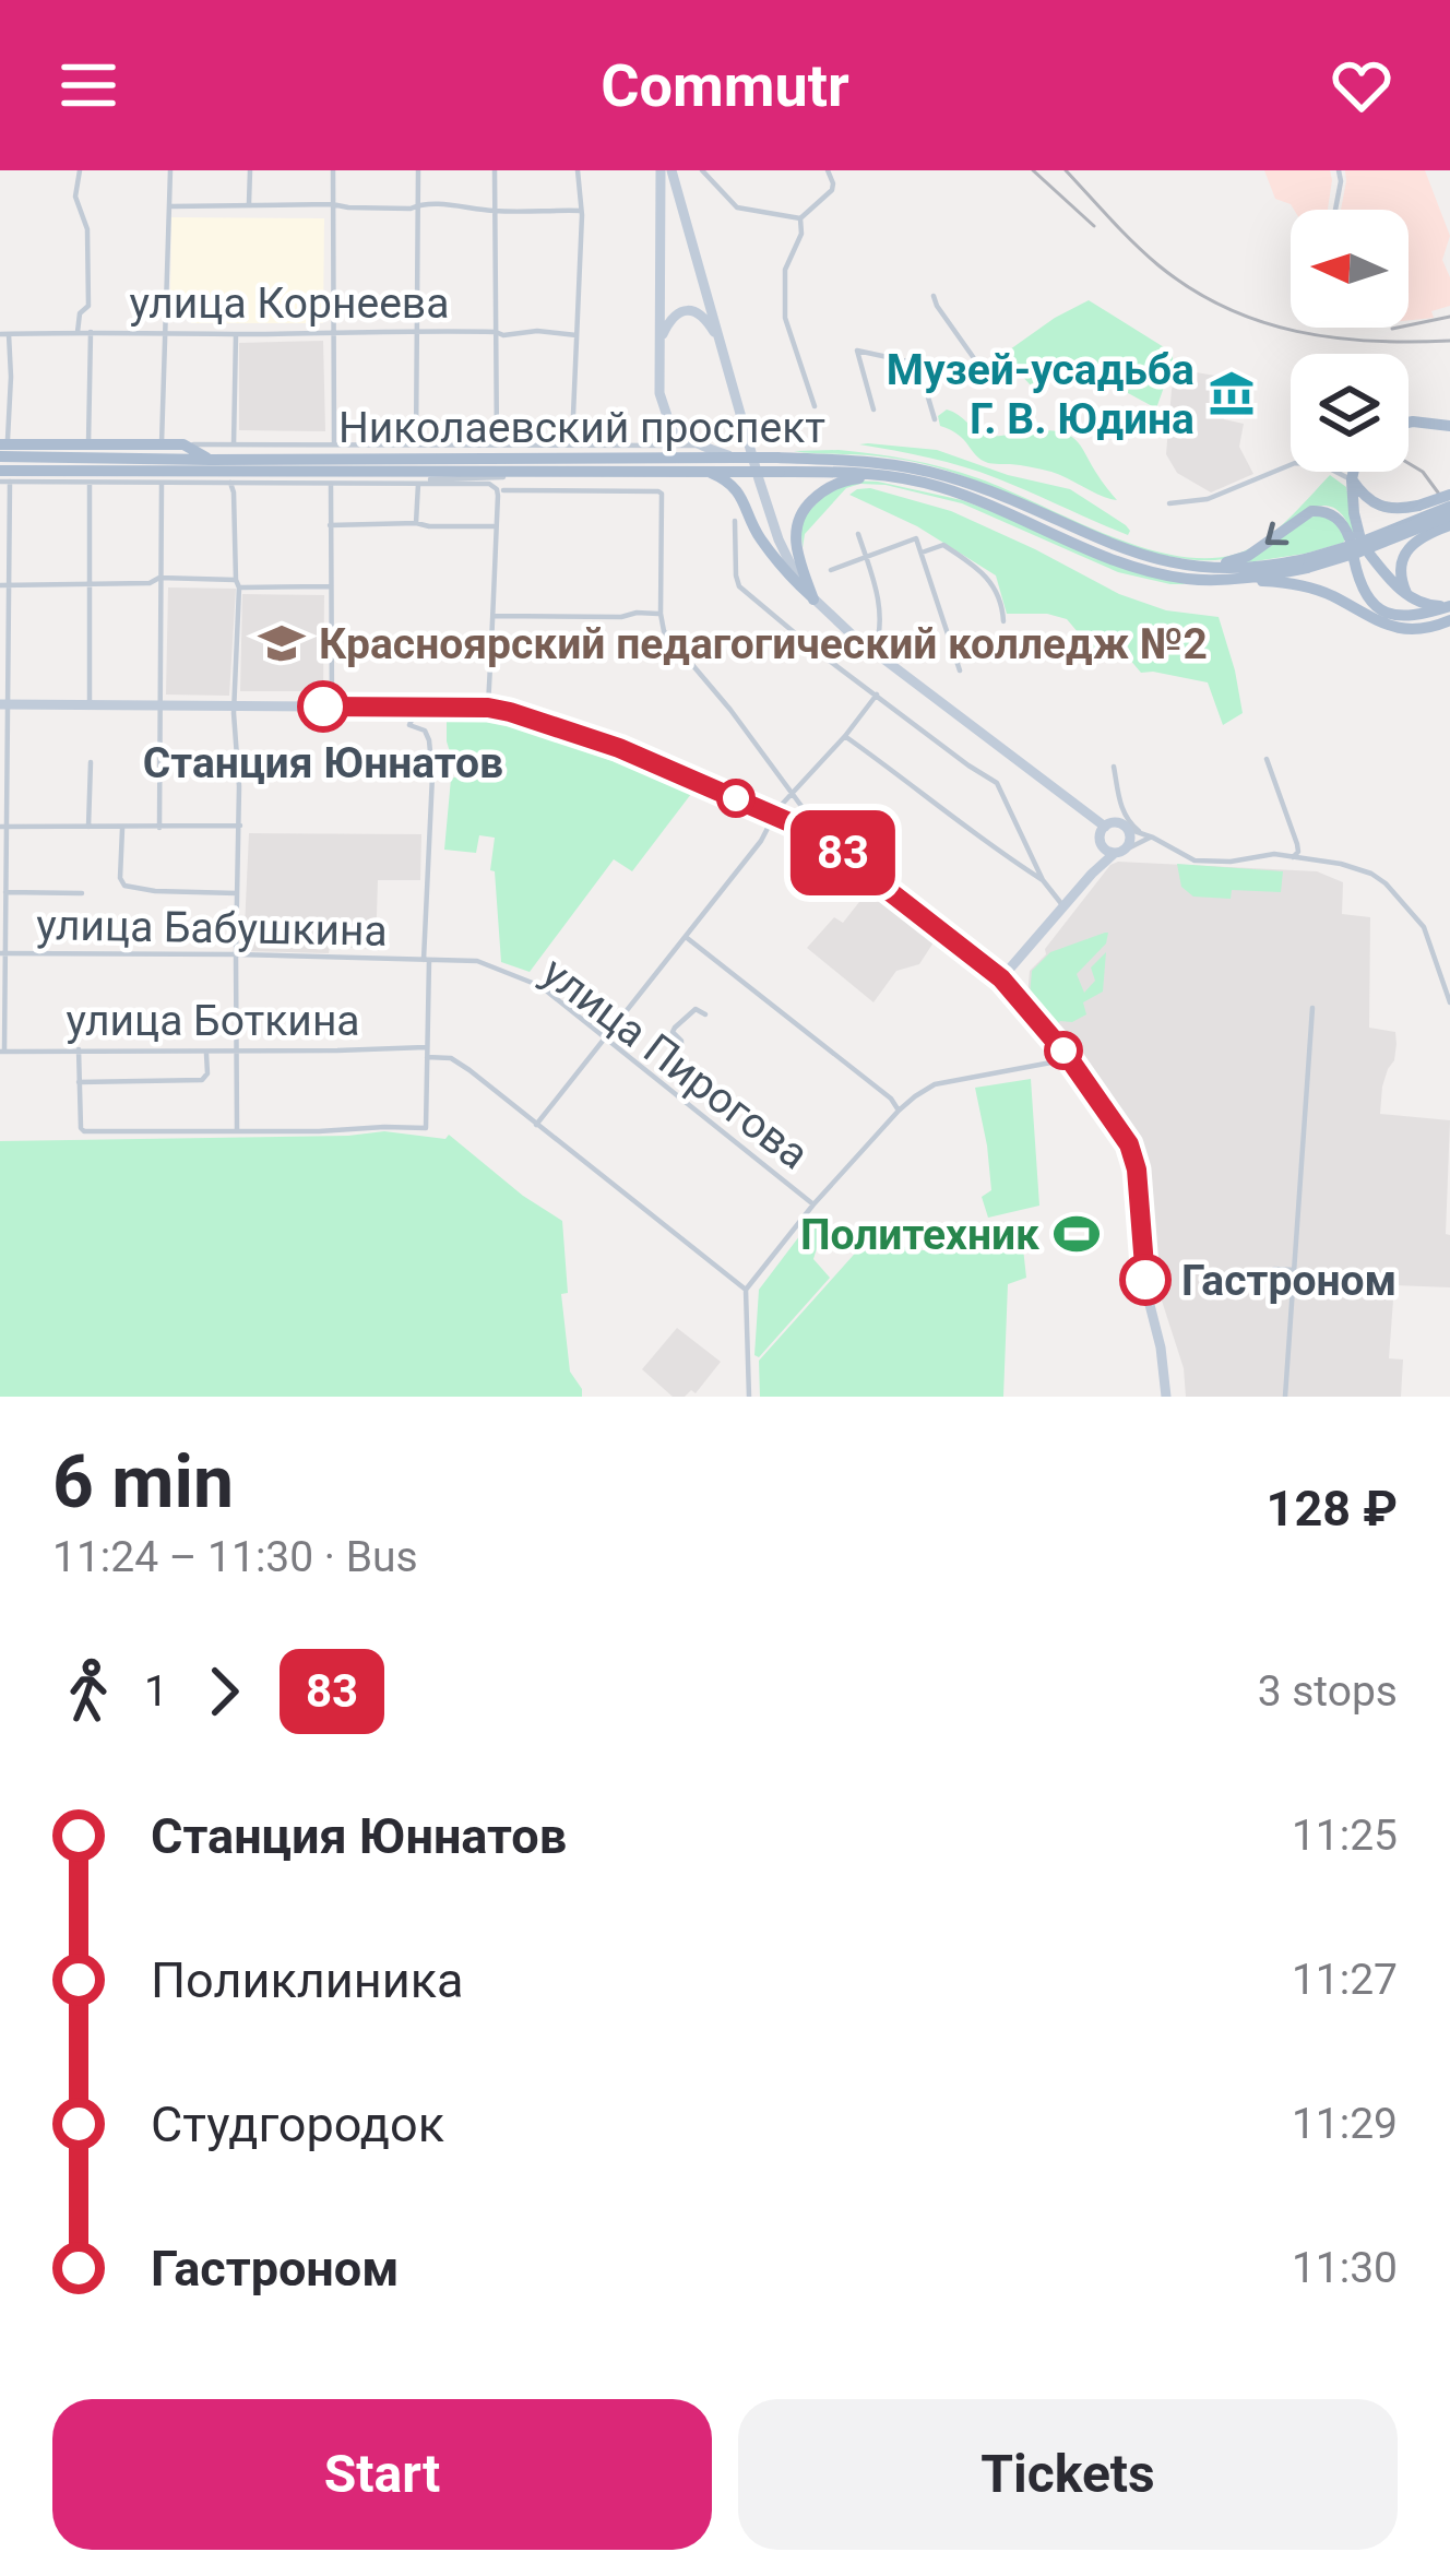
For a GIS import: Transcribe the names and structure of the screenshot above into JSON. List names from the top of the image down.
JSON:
{
  "streets": {
    "main road": ["Николаевский проспект"],
    "street": [
      "улица Корнеева",
      "улица Бабушкина",
      "улица Боткина",
      "улица Пирогова"
    ]
  },
  "crossings": [
    ["улица Бабушкина", "улица Пирогова"]
  ],
  "places": {
    "museum": ["Музей-усадьба Г. В. Юдина"],
    "school or university": ["Красноярский педагогический колледж №2"],
    "other": ["Станция Юннатов", "Гастроном"],
    "sports": ["Политехник"]
  },
  "lines": ["bus line 83"],
  "north": "left",
  "page": {
    "header": "Commutr",
    "on_map": "83",
    "heading": ["6 min", "11:24 – 11:30 · Bus", "128 ₽"],
    "legs": ["1", "83", "3 stops"],
    "list": [
      {
        "name": "Станция Юннатов",
        "value": "11:25"
      },
      {
        "name": "Поликлиника",
        "value": "11:27"
      },
      {
        "name": "Студгородок",
        "value": "11:29"
      },
      {
        "name": "Гастроном",
        "value": "11:30"
      }
    ],
    "buttons": ["Start", "Tickets"]
  }
}
